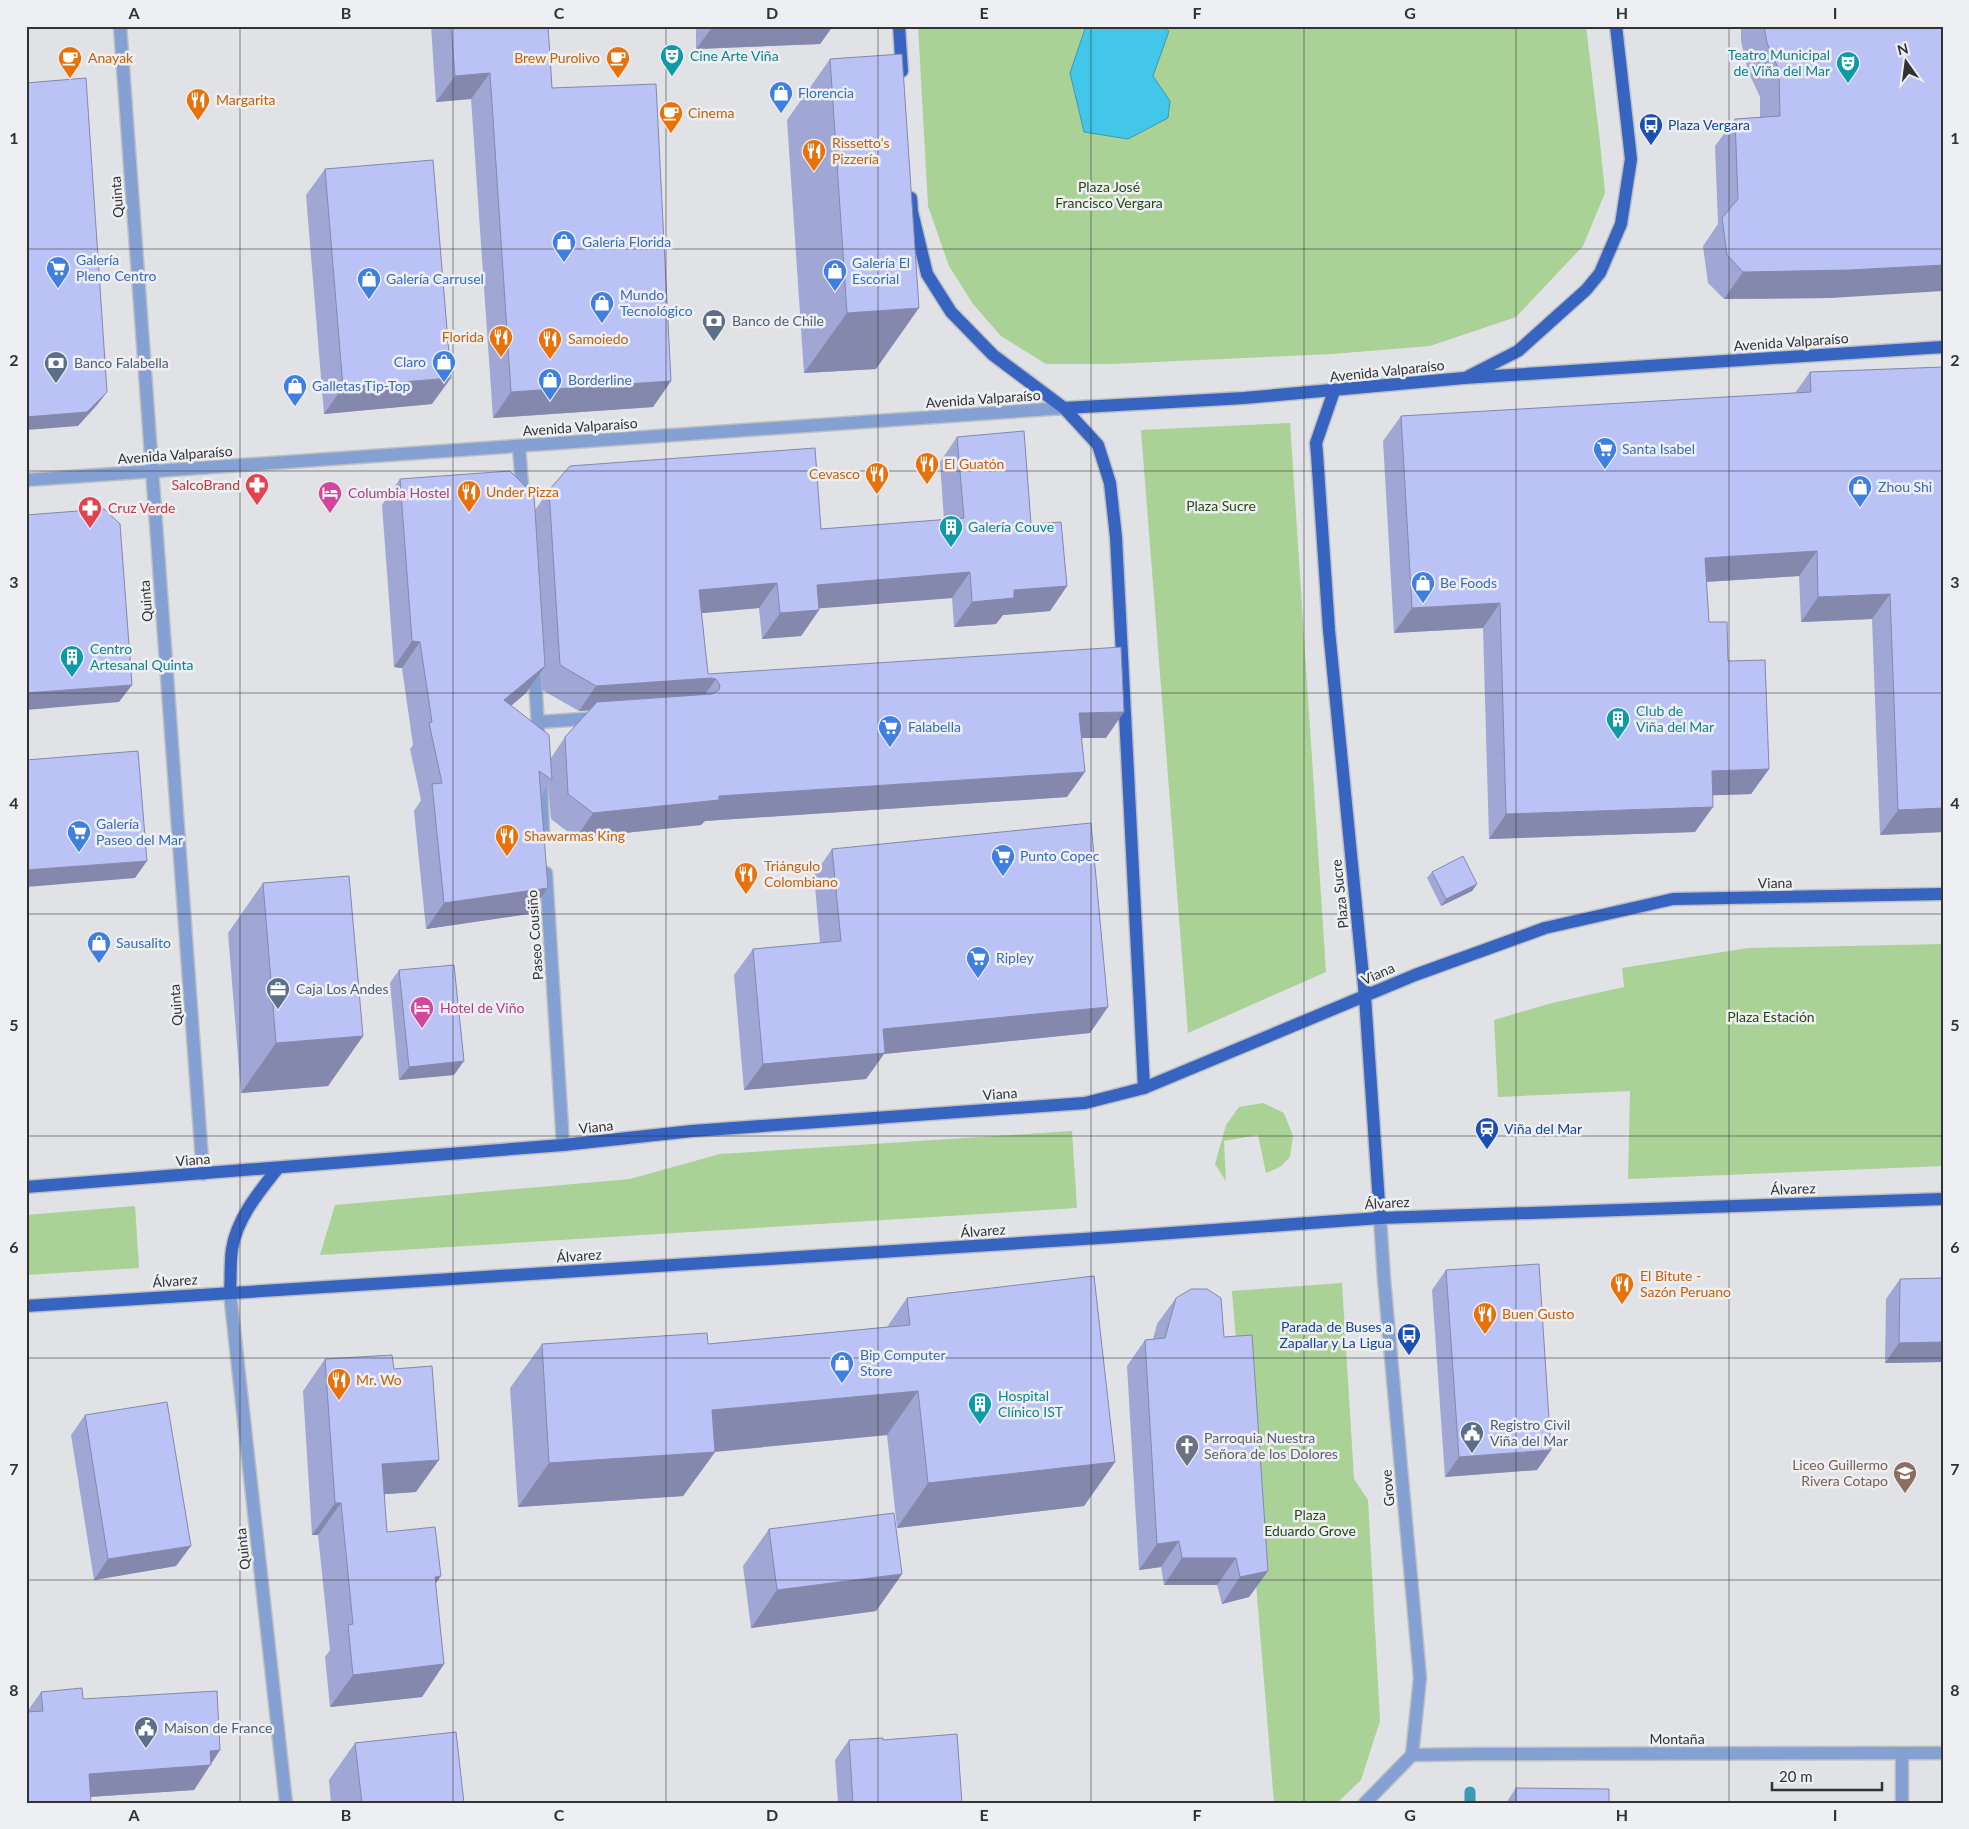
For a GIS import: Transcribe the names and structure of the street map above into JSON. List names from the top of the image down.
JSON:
{
  "streets": {
    "main road": [
      "Avenida Valparaíso",
      "Viana",
      "Plaza Sucre",
      "Álvarez"
    ],
    "street": [
      "Quinta",
      "Paseo Cousiño",
      "Grove",
      "Montaña"
    ]
  },
  "crossings": [
    ["Quinta", "Avenida Valparaíso"],
    ["Quinta", "Viana"],
    ["Quinta", "Álvarez"],
    ["Avenida Valparaíso", "Plaza Sucre"],
    ["Viana", "Plaza Sucre"],
    ["Viana", "Paseo Cousiño"],
    ["Plaza Sucre", "Álvarez"],
    ["Plaza Sucre", "Grove"],
    ["Álvarez", "Grove"],
    ["Grove", "Montaña"]
  ],
  "parks": [
    "Plaza José Francisco Vergara",
    "Plaza Sucre",
    "Plaza Estación",
    "Plaza Eduardo Grove"
  ],
  "places": {
    "theatre": ["Cine Arte Viña", "Teatro Municipal de Viña del Mar"],
    "cafe": ["Anayak", "Brew Purolivo", "Cinema"],
    "shop": [
      "Florencia",
      "Galería Florida",
      "Galería El Escorial",
      "Galería Carrusel",
      "Mundo Tecnológico",
      "Claro",
      "Borderline",
      "Galletas Tip-Top",
      "Zhou Shi",
      "Be Foods",
      "Sausalito",
      "Bip Computer Store"
    ],
    "restaurant": [
      "Margarita",
      "Rissetto's Pizzería",
      "Florida",
      "Samoiedo",
      "El Guatón",
      "Cevasco",
      "Under Pizza",
      "Shawarmas King",
      "Triángulo Colombiano",
      "El Bitute - Sazón Peruano",
      "Buen Gusto",
      "Mr. Wo"
    ],
    "bus stop": ["Plaza Vergara", "Parada de Buses a Zapallar y La Ligua"],
    "supermarket": [
      "Galería Pleno Centro",
      "Santa Isabel",
      "Falabella",
      "Galería Paseo del Mar",
      "Punto Copec",
      "Ripley"
    ],
    "bank": ["Banco de Chile", "Banco Falabella"],
    "pharmacy": ["SalcoBrand", "Cruz Verde"],
    "hotel": ["Columbia Hostel", "Hotel de Viño"],
    "building": [
      "Galería Couve",
      "Centro Artesanal Quinta",
      "Club de Viña del Mar",
      "Hospital Clínico IST"
    ],
    "office": ["Caja Los Andes"],
    "station": ["Viña del Mar"],
    "public building": ["Registro Civil Viña del Mar", "Maison de France"],
    "church": ["Parroquia Nuestra Señora de los Dolores"],
    "school or university": ["Liceo Guillermo Rivera Cotapo"]
  },
  "scale_bar": "20 m",
  "north": "top",
  "grid": {
    "columns": [
      "A",
      "B",
      "C",
      "D",
      "E",
      "F",
      "G",
      "H",
      "I"
    ],
    "rows": [
      "1",
      "2",
      "3",
      "4",
      "5",
      "6",
      "7",
      "8"
    ]
  }
}
